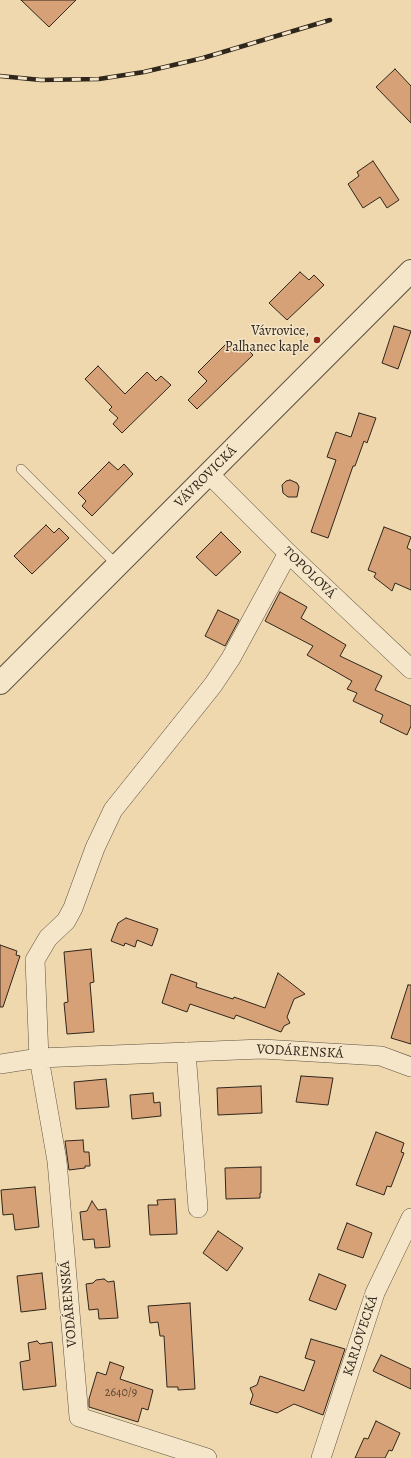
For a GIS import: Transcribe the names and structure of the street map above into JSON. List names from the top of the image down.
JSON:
{
  "streets": {
    "street": [
      "VÁVROVICKÁ",
      "TOPOLOVÁ",
      "VODÁRENSKÁ",
      "KARLOVECKÁ"
    ]
  },
  "crossings": [
    ["VÁVROVICKÁ", "TOPOLOVÁ"],
    ["TOPOLOVÁ", "VODÁRENSKÁ"]
  ],
  "places": ["Vávrovice, Palhanec kaple"],
  "house_numbers": ["2640/9"]
}
